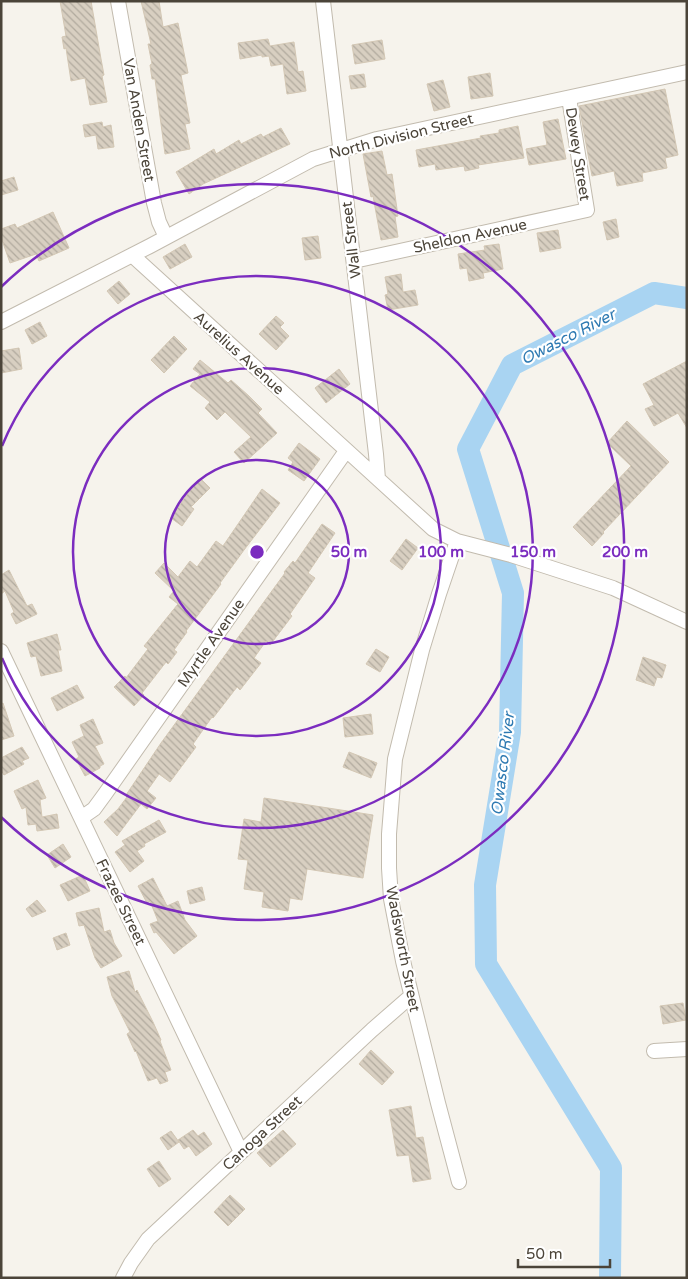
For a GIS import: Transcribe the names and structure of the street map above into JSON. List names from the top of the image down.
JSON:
{
  "streets": {
    "street": [
      "Van Anden Street",
      "North Division Street",
      "Dewey Street",
      "Sheldon Avenue",
      "Wall Street",
      "Aurelius Avenue",
      "Myrtle Avenue",
      "Frazee Street",
      "Wadsworth Street",
      "Canoga Street"
    ]
  },
  "crossings": [
    ["Van Anden Street", "North Division Street"],
    ["North Division Street", "Dewey Street"],
    ["North Division Street", "Wall Street"],
    ["North Division Street", "Aurelius Avenue"],
    ["Dewey Street", "Sheldon Avenue"],
    ["Sheldon Avenue", "Wall Street"],
    ["Wall Street", "Aurelius Avenue"],
    ["Aurelius Avenue", "Myrtle Avenue"],
    ["Aurelius Avenue", "Wadsworth Street"],
    ["Myrtle Avenue", "Frazee Street"],
    ["Frazee Street", "Canoga Street"],
    ["Wadsworth Street", "Canoga Street"]
  ],
  "water": ["Owasco River"],
  "scale_bar": "50 m",
  "rings": [
    "50 m",
    "100 m",
    "150 m",
    "200 m"
  ]
}
